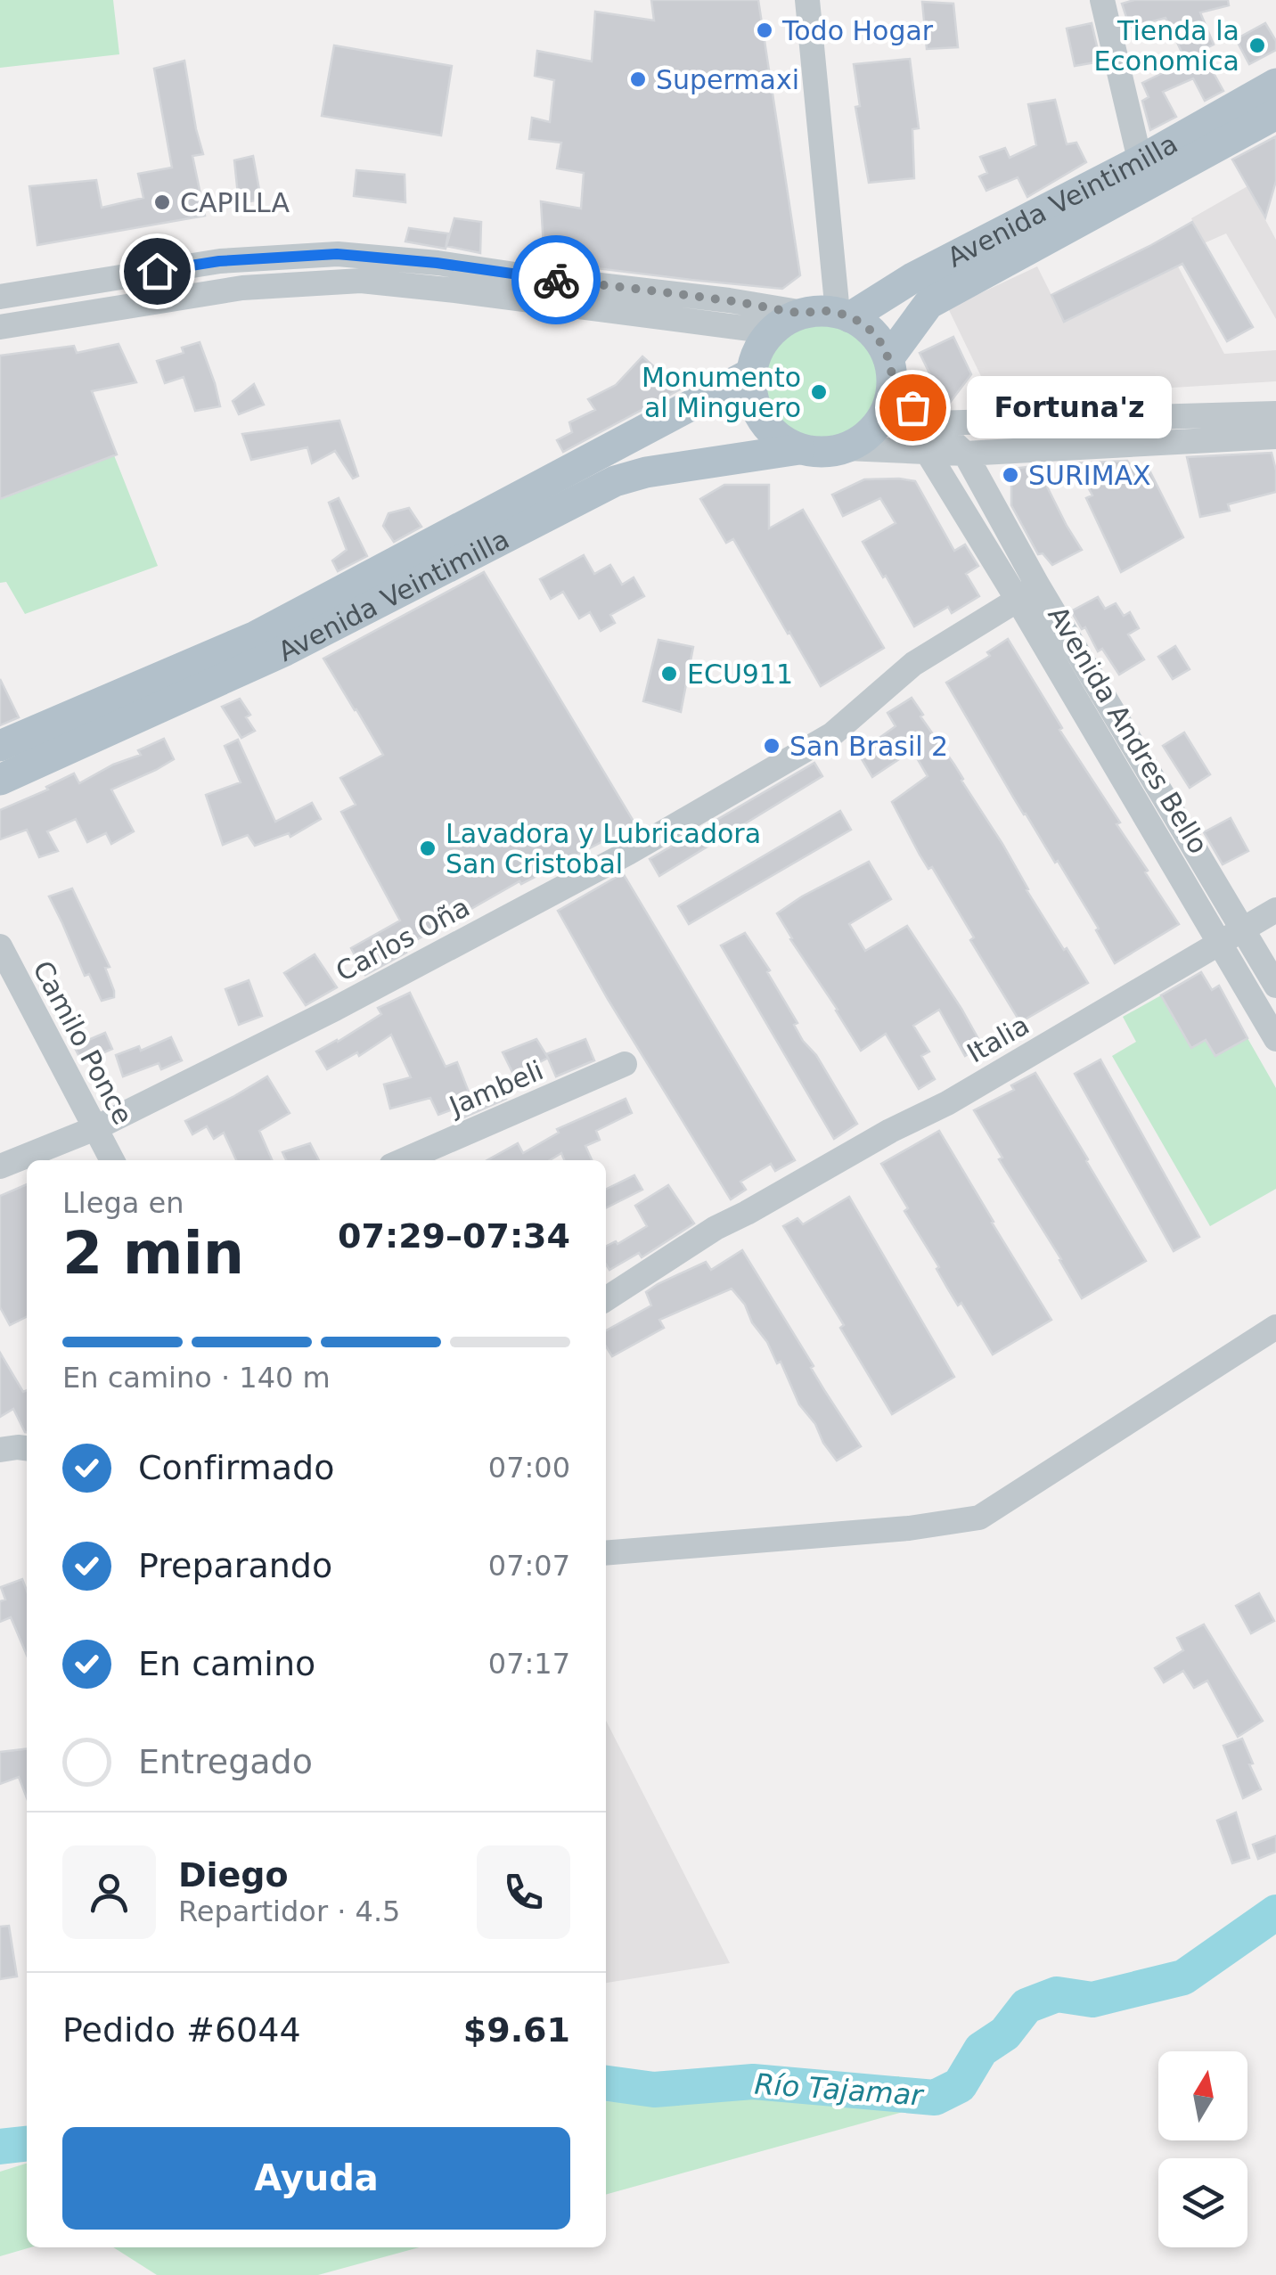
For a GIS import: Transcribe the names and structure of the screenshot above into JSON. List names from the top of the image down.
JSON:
{
  "streets": {
    "main road": ["Avenida Veintimilla"],
    "street": [
      "Avenida Andres Bello",
      "Carlos Oña",
      "Italia",
      "Camilo Ponce",
      "Jambeli"
    ]
  },
  "crossings": [
    ["Avenida Veintimilla", "Avenida Andres Bello"],
    ["Avenida Andres Bello", "Carlos Oña"],
    ["Avenida Andres Bello", "Italia"],
    ["Carlos Oña", "Camilo Ponce"]
  ],
  "water": ["Río Tajamar"],
  "places": [
    "Todo Hogar",
    "Tienda la Economica",
    "Supermaxi",
    "CAPILLA",
    "Monumento al Minguero",
    "Fortuna'z",
    "SURIMAX",
    "ECU911",
    "San Brasil 2",
    "Lavadora y Lubricadora San Cristobal"
  ],
  "north": "top",
  "page": {
    "bubble": "Fortuna'z",
    "heading": ["2 min", "Llega en", "07:29–07:34"],
    "panel": [
      "Diego",
      "Repartidor · 4.5",
      "Pedido #6044",
      "$9.61"
    ],
    "bar": "En camino · 140 m",
    "list": [
      ["Confirmado", "07:00"],
      ["Preparando", "07:07"],
      ["En camino", "07:17"],
      "Entregado"
    ],
    "buttons": "Ayuda"
  }
}
